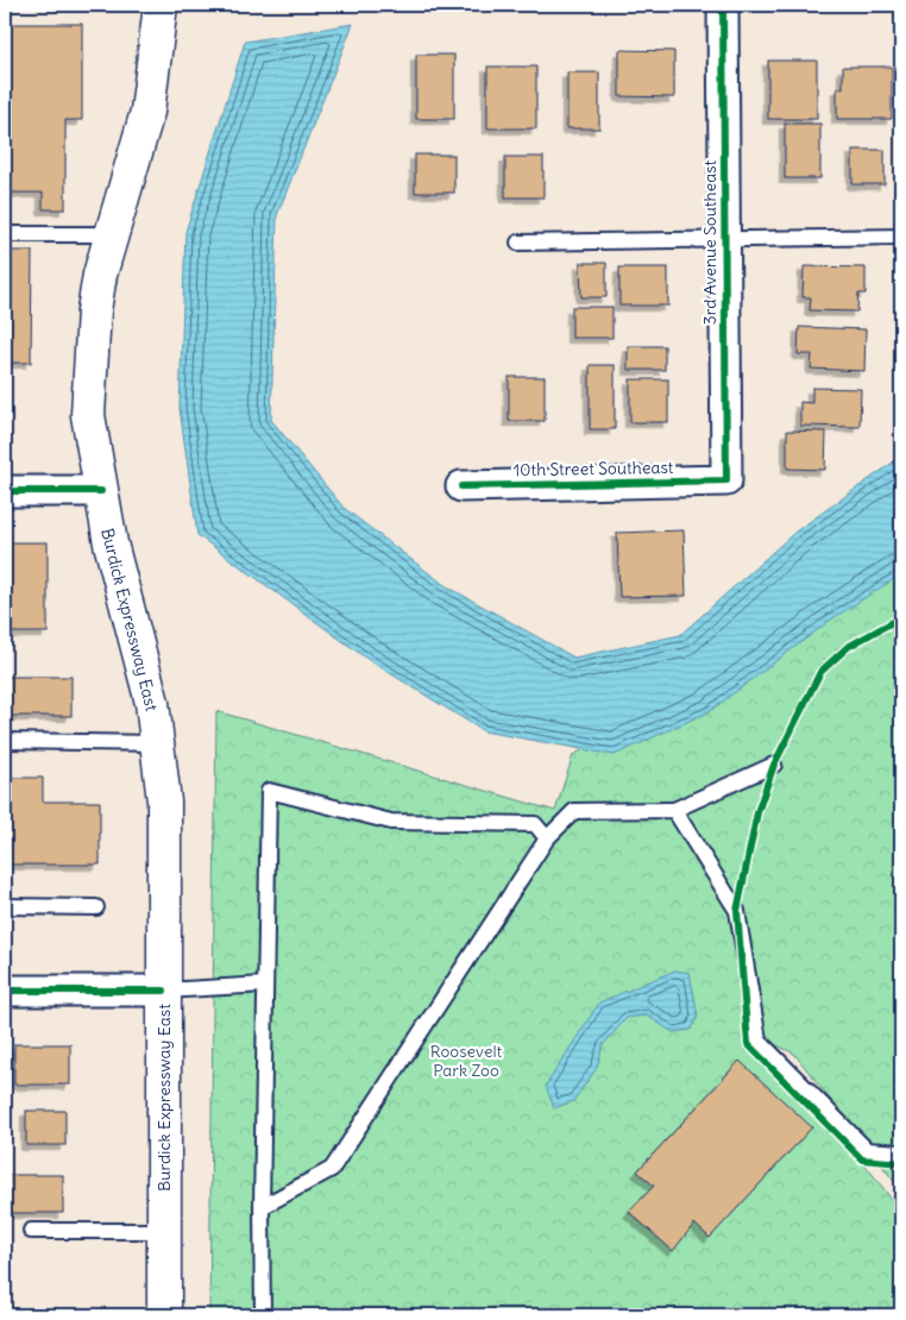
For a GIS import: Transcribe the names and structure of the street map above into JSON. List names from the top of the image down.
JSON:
{
  "streets": {
    "main road": ["Burdick Expressway East"],
    "street": ["3rd Avenue Southeast", "10th Street Southeast"]
  },
  "crossings": [
    ["3rd Avenue Southeast", "10th Street Southeast"]
  ],
  "parks": ["Roosevelt Park Zoo"]
}
